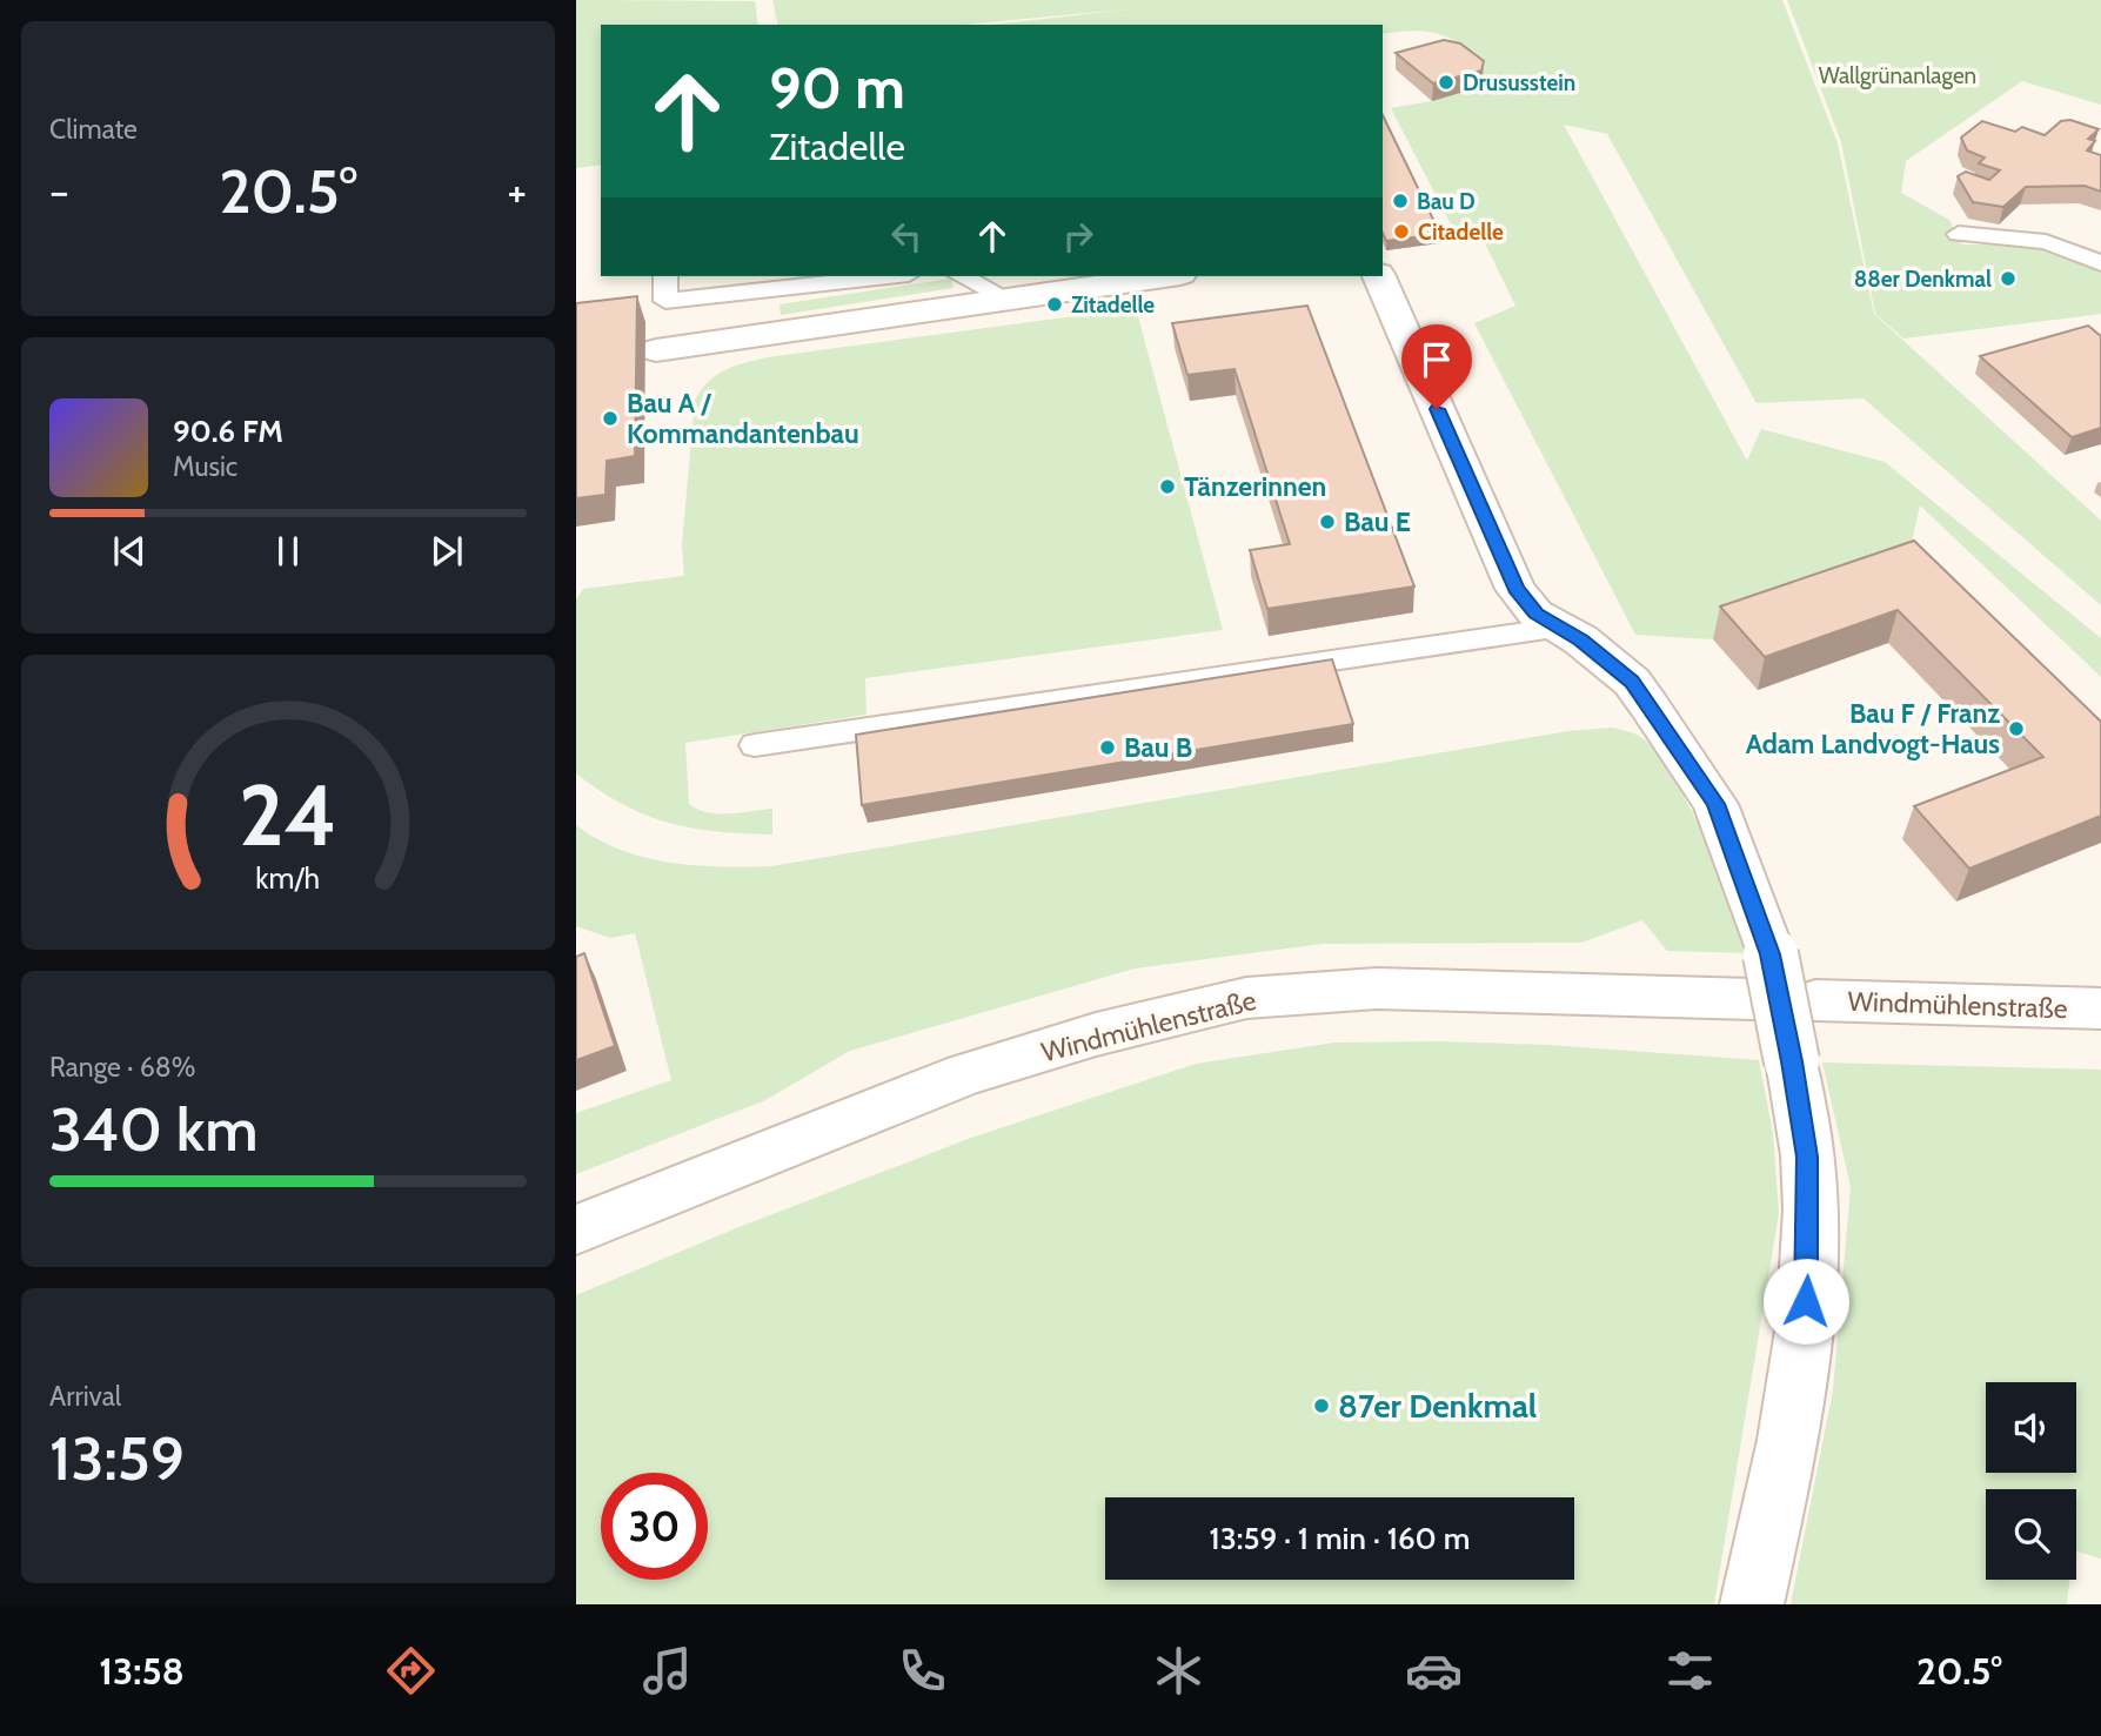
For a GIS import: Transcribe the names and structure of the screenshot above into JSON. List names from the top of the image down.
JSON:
{
  "streets": {
    "street": ["Windmühlenstraße"]
  },
  "parks": ["Wallgrünanlagen"],
  "places": [
    "Drususstein",
    "Bau D",
    "Citadelle",
    "88er Denkmal",
    "Zitadelle",
    "Bau A / Kommandantenbau",
    "Tänzerinnen",
    "Bau E",
    "Bau F / Franz Adam Landvogt-Haus",
    "Bau B",
    "87er Denkmal"
  ],
  "page": {
    "tile": [
      "Climate",
      ["Range · 68%", "340 km"],
      ["Arrival", "13:59"]
    ],
    "turn": ["90 m", "Zitadelle"],
    "heat": ["−", "20.5°", "+"],
    "song": ["90.6 FM", "Music"],
    "limit": "30",
    "trip": "13:59 · 1 min · 160 m",
    "tabs": ["13:58", "20.5°"],
    "gauge": ["24", "km/h"]
  }
}
